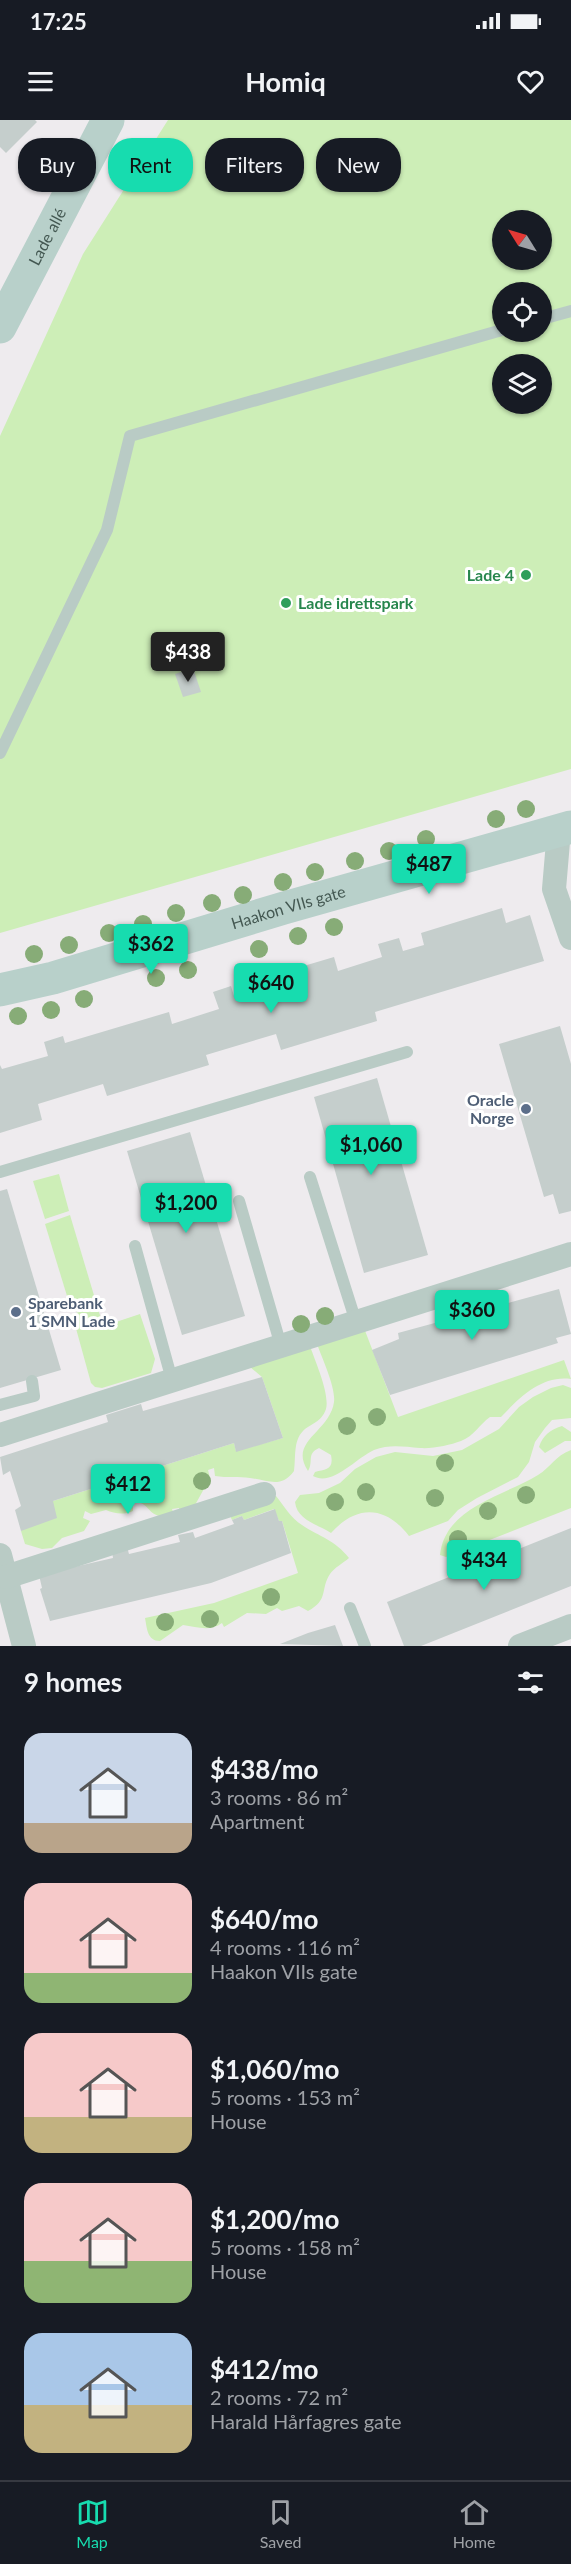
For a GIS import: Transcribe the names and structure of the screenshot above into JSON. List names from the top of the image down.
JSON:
{
  "streets": {
    "main road": ["Lade allé", "Haakon VIIs gate"]
  },
  "places": [
    "Lade 4",
    "Lade idrettspark",
    "Oracle Norge",
    "Sparebank 1 SMN Lade"
  ],
  "north": "top left",
  "page": {
    "status": "17:25",
    "header": "Homiq",
    "chip": [
      "Buy",
      "Rent",
      "Filters",
      "New"
    ],
    "price": [
      "$438",
      "$487",
      "$362",
      "$640",
      "$1,060",
      "$1,200",
      "$360",
      "$412",
      "$434"
    ],
    "heading": "9 homes",
    "list": [
      {
        "name": "$438/mo",
        "note": "3 rooms · 86 m² · Apartment"
      },
      {
        "name": "$640/mo",
        "note": "4 rooms · 116 m² · Haakon VIIs gate"
      },
      {
        "name": "$1,060/mo",
        "note": "5 rooms · 153 m² · House"
      },
      {
        "name": "$1,200/mo",
        "note": "5 rooms · 158 m² · House"
      },
      {
        "name": "$412/mo",
        "note": "2 rooms · 72 m² · Harald Hårfagres gate"
      }
    ],
    "tabs": ["Map", "Saved", "Home"]
  }
}
